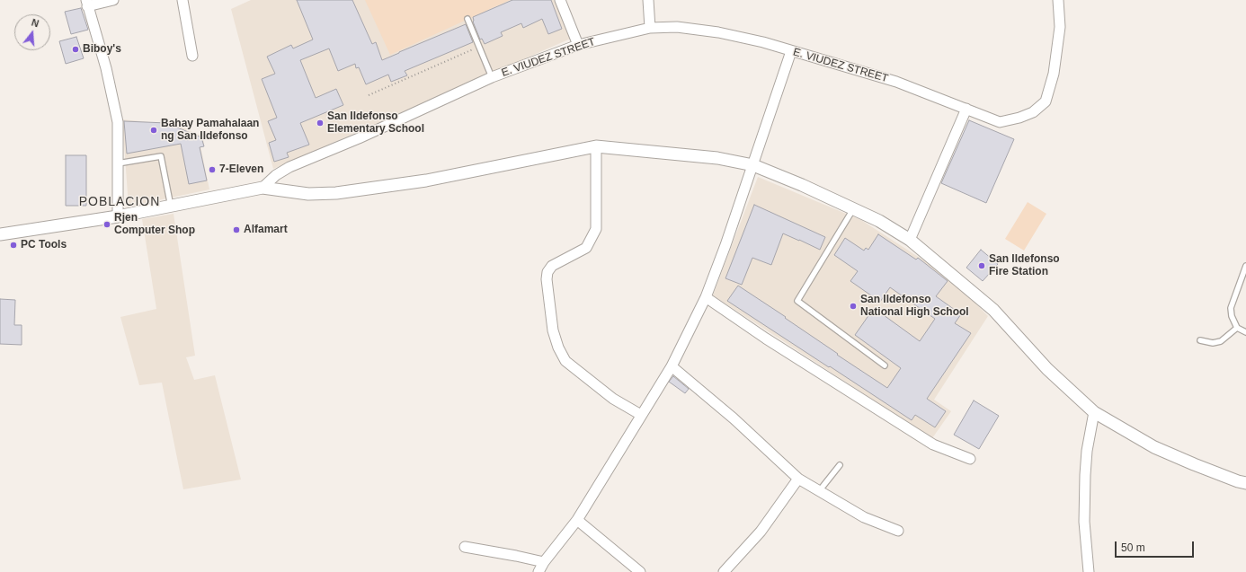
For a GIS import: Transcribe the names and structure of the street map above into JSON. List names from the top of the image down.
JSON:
{
  "streets": {
    "street": ["E. VIUDEZ STREET"]
  },
  "districts": ["POBLACION"],
  "places": [
    "Biboy's",
    "San Ildefonso Elementary School",
    "Bahay Pamahalaan ng San Ildefonso",
    "7-Eleven",
    "Rjen Computer Shop",
    "Alfamart",
    "PC Tools",
    "San Ildefonso Fire Station",
    "San Ildefonso National High School"
  ],
  "scale_bar": "50 m",
  "north": "top"
}
